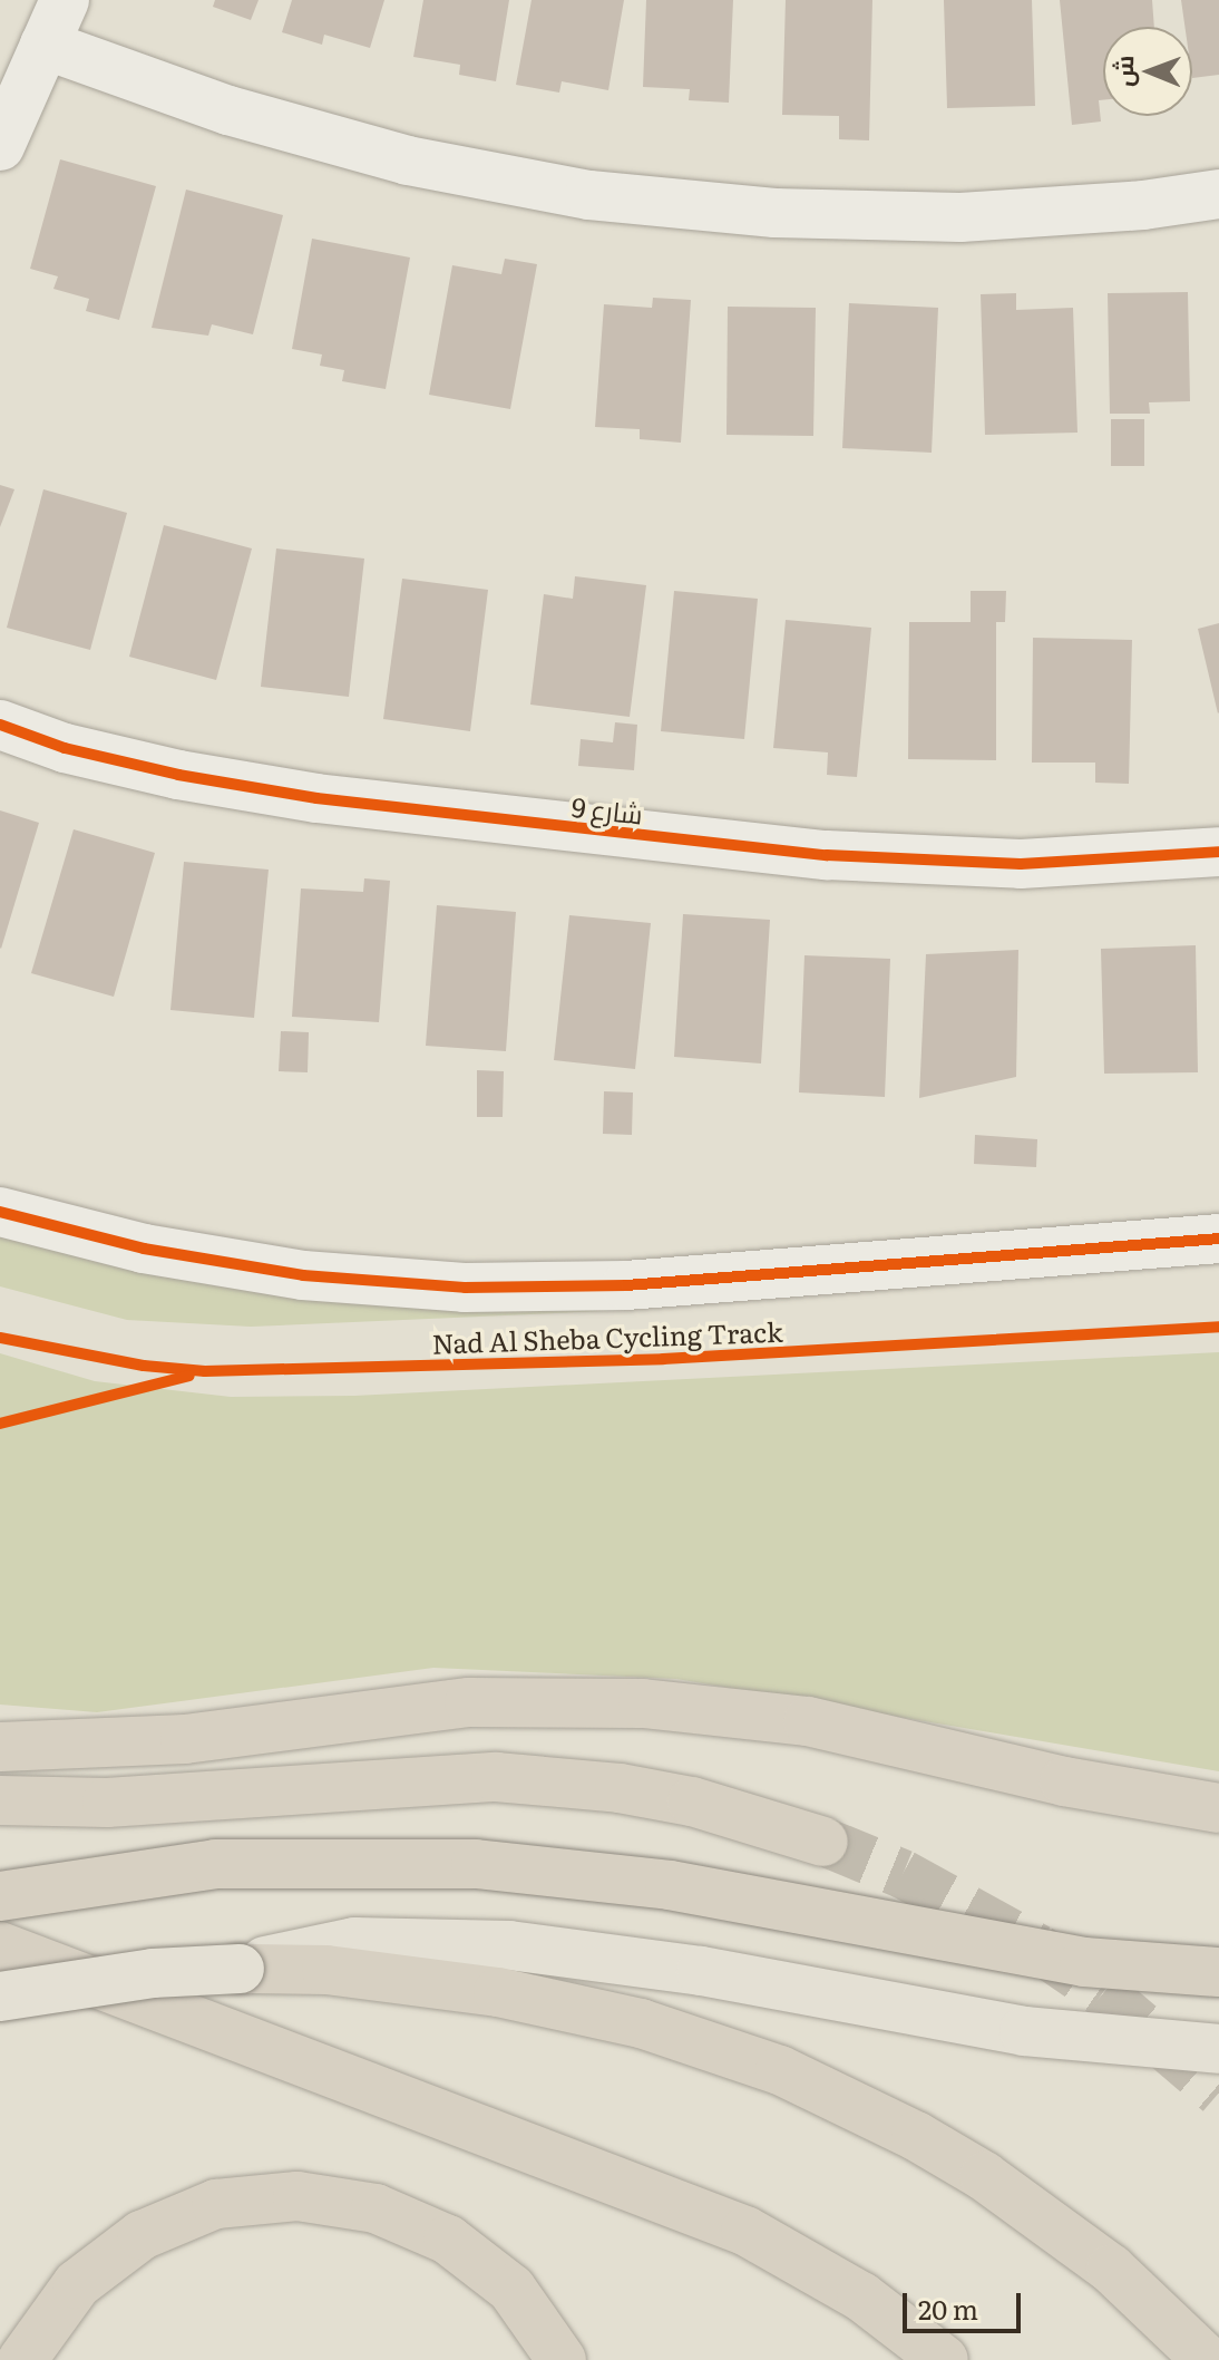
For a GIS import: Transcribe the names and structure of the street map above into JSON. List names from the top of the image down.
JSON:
{
  "streets": {
    "street": ["شارع 9"],
    "cycle path": ["Nad Al Sheba Cycling Track"]
  },
  "scale_bar": "20 m",
  "north": "left"
}
